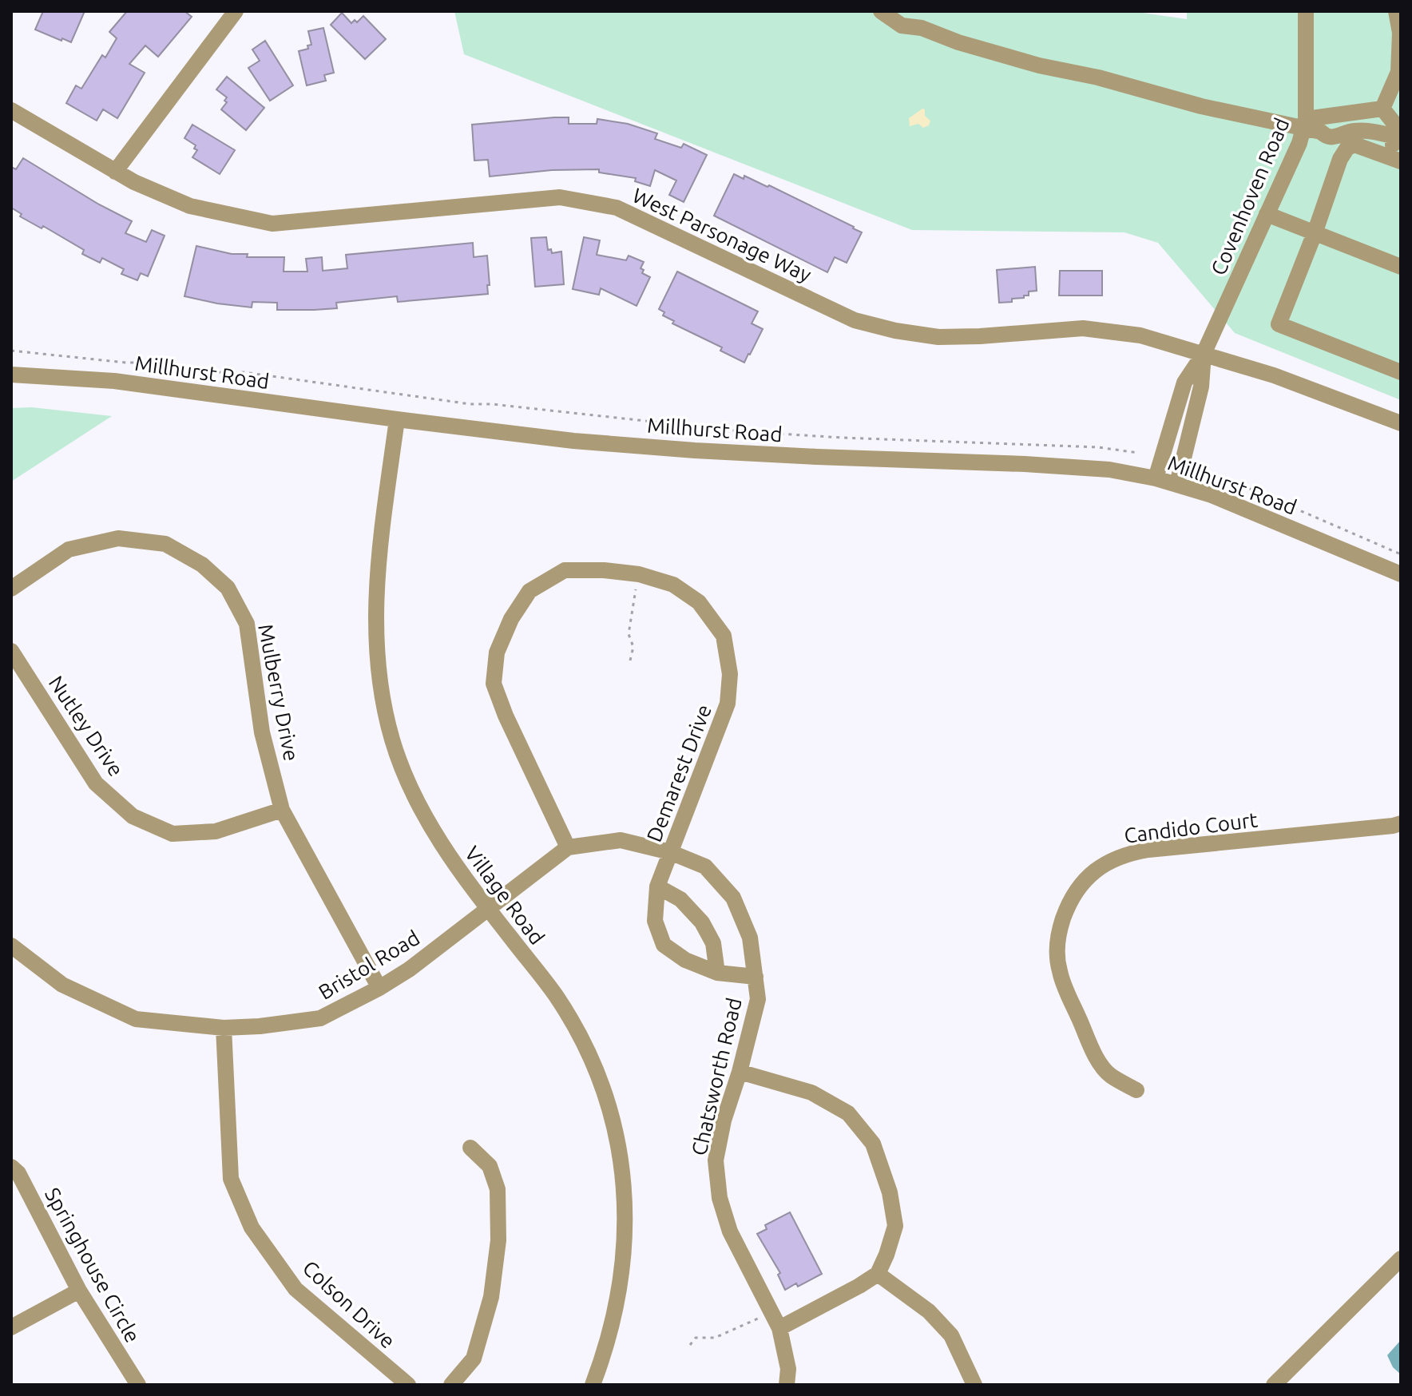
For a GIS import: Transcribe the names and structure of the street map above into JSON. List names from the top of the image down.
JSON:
{
  "streets": {
    "street": [
      "Covenhoven Road",
      "West Parsonage Way",
      "Millhurst Road",
      "Mulberry Drive",
      "Nutley Drive",
      "Demarest Drive",
      "Candido Court",
      "Village Road",
      "Bristol Road",
      "Chatsworth Road",
      "Springhouse Circle",
      "Colson Drive"
    ]
  },
  "crossings": [
    ["Covenhoven Road", "West Parsonage Way"],
    ["Covenhoven Road", "Millhurst Road"],
    ["Millhurst Road", "Village Road"],
    ["Mulberry Drive", "Nutley Drive"],
    ["Mulberry Drive", "Bristol Road"],
    ["Demarest Drive", "Chatsworth Road"],
    ["Village Road", "Bristol Road"],
    ["Bristol Road", "Colson Drive"]
  ]
}
